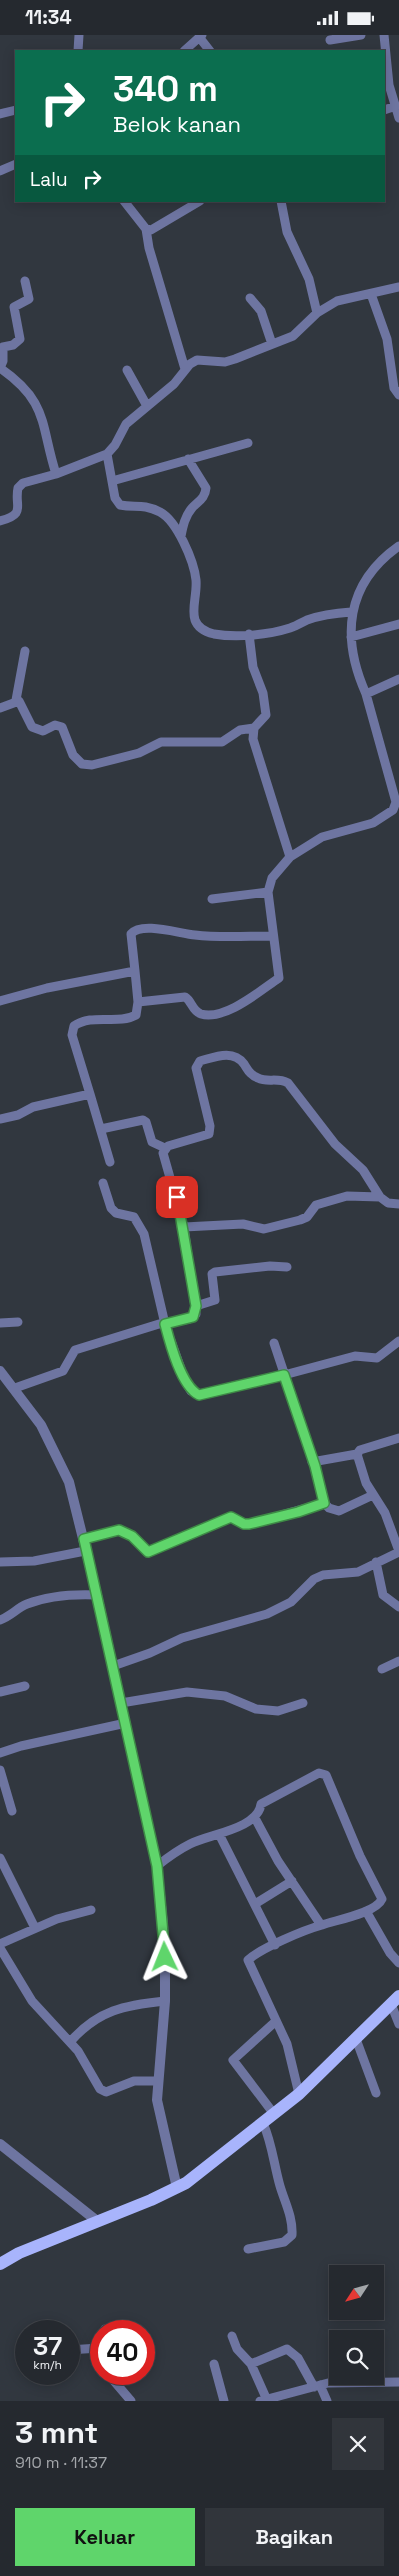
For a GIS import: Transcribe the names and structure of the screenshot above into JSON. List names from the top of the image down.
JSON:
{
  "north": "bottom left",
  "page": {
    "status": "11:34",
    "turn": ["340 m", "Belok kanan"],
    "then": "Lalu",
    "speed": "37 km/h",
    "limit": "40",
    "heading": ["3 mnt", "910 m · 11:37"],
    "buttons": ["Keluar", "Bagikan"]
  }
}
